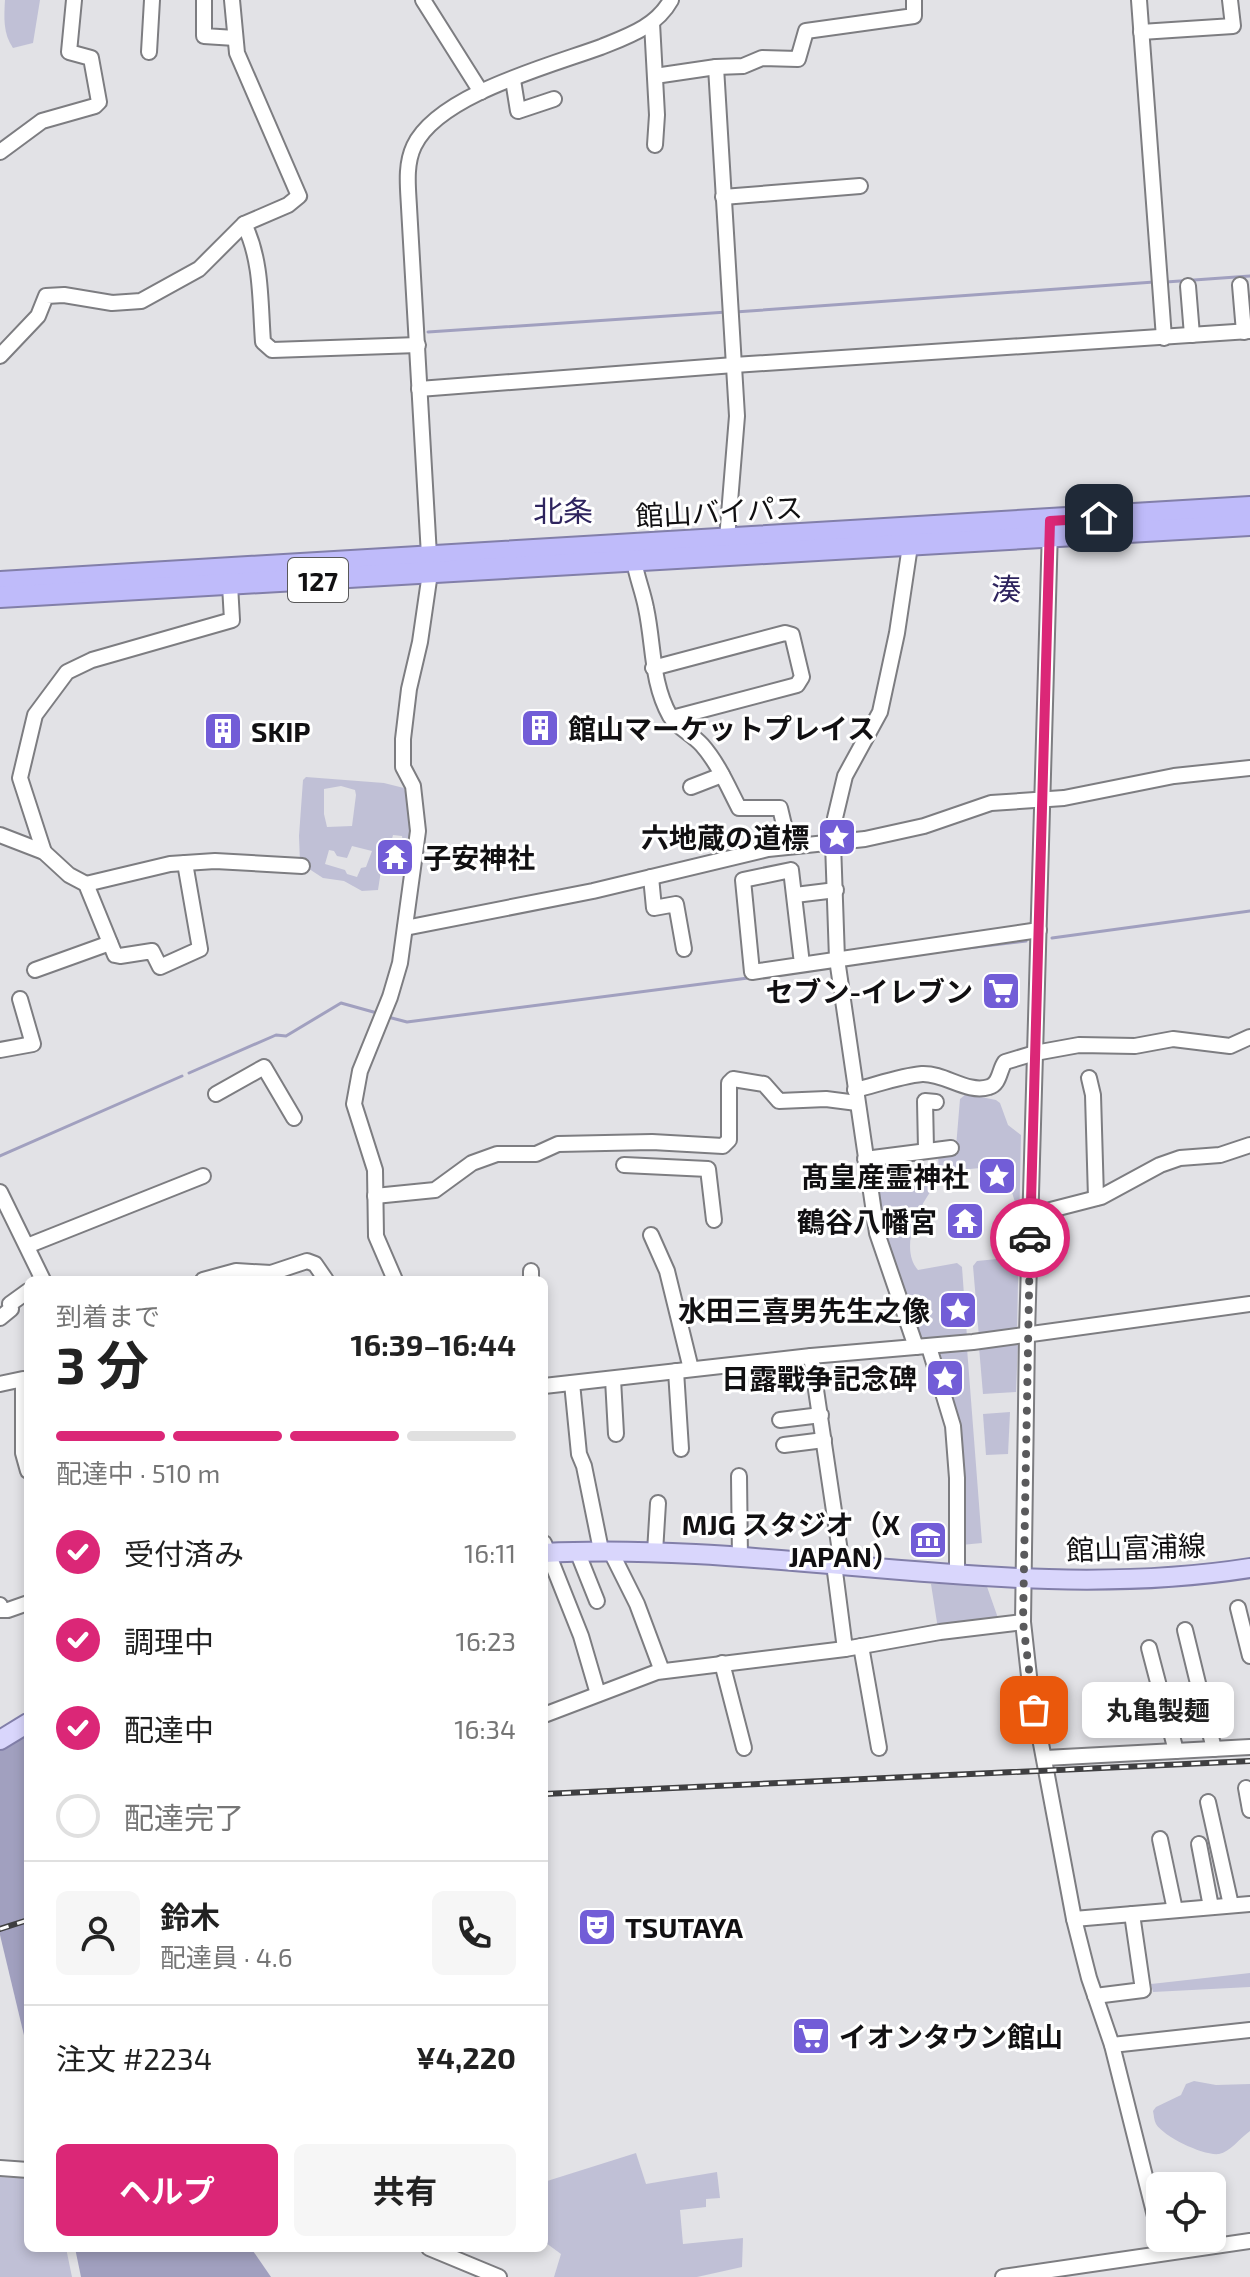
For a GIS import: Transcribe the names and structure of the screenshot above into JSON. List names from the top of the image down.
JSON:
{
  "streets": {
    "highway": ["館山バイパス", "127"],
    "main road": ["館山富浦線"]
  },
  "districts": ["北条", "湊"],
  "places": {
    "building": ["館山マーケットプレイス", "SKIP"],
    "place": [
      "六地蔵の道標",
      "髙皇産霊神社",
      "水田三喜男先生之像",
      "日露戰争記念碑"
    ],
    "temple": ["子安神社", "鶴谷八幡宮"],
    "supermarket": ["セブン-イレブン", "イオンタウン館山"],
    "museum": ["MJG スタジオ（X JAPAN）"],
    "other": ["丸亀製麺"],
    "theatre": ["TSUTAYA"]
  },
  "page": {
    "heading": ["3 分", "到着まで", "16:39–16:44"],
    "panel": [
      "鈴木",
      "配達員 · 4.6",
      "注文 #2234",
      "¥4,220"
    ],
    "bar": "配達中 · 510 m",
    "list": [
      ["受付済み", "16:11"],
      ["調理中", "16:23"],
      ["配達中", "16:34"],
      "配達完了"
    ],
    "bubble": "丸亀製麺",
    "buttons": ["ヘルプ", "共有"]
  }
}
